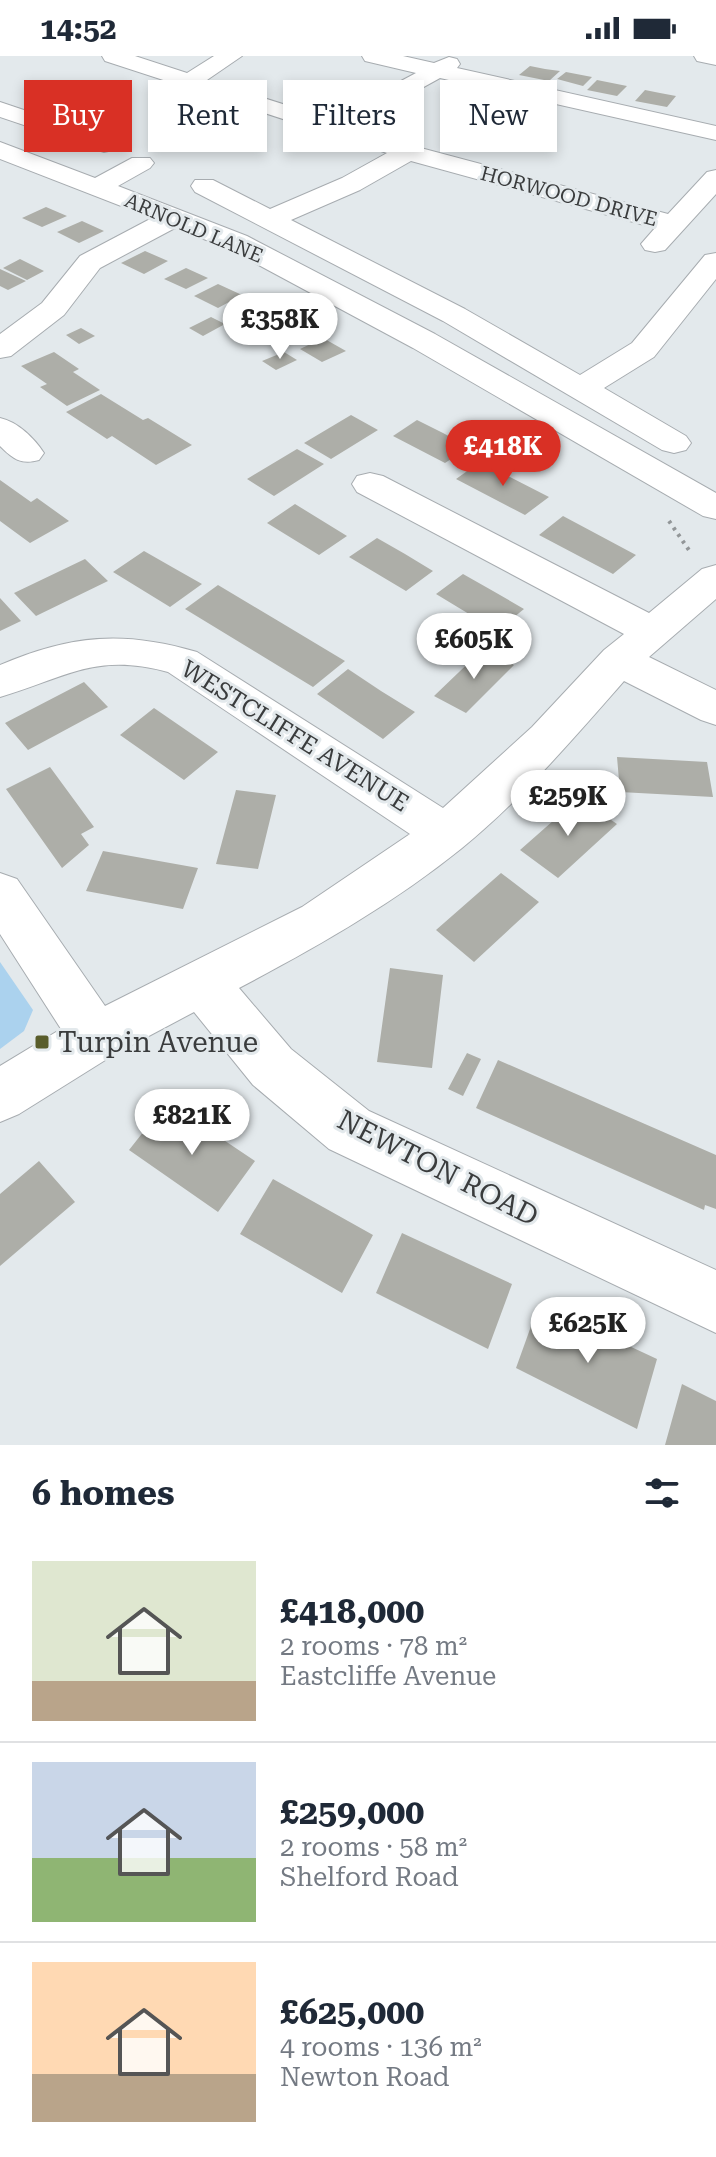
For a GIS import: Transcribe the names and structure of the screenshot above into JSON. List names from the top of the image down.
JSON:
{
  "streets": {
    "street": [
      "HORWOOD DRIVE",
      "ARNOLD LANE",
      "WESTCLIFFE AVENUE",
      "NEWTON ROAD"
    ]
  },
  "places": {
    "transit": ["Turpin Avenue"]
  },
  "page": {
    "status": "14:52",
    "chip": [
      "Buy",
      "Rent",
      "Filters",
      "New"
    ],
    "price": [
      "£358K",
      "£418K",
      "£605K",
      "£259K",
      "£821K",
      "£625K"
    ],
    "heading": "6 homes",
    "list": [
      {
        "name": "£418,000",
        "note": "2 rooms · 78 m² · Eastcliffe Avenue"
      },
      {
        "name": "£259,000",
        "note": "2 rooms · 58 m² · Shelford Road"
      },
      {
        "name": "£625,000",
        "note": "4 rooms · 136 m² · Newton Road"
      }
    ]
  }
}
